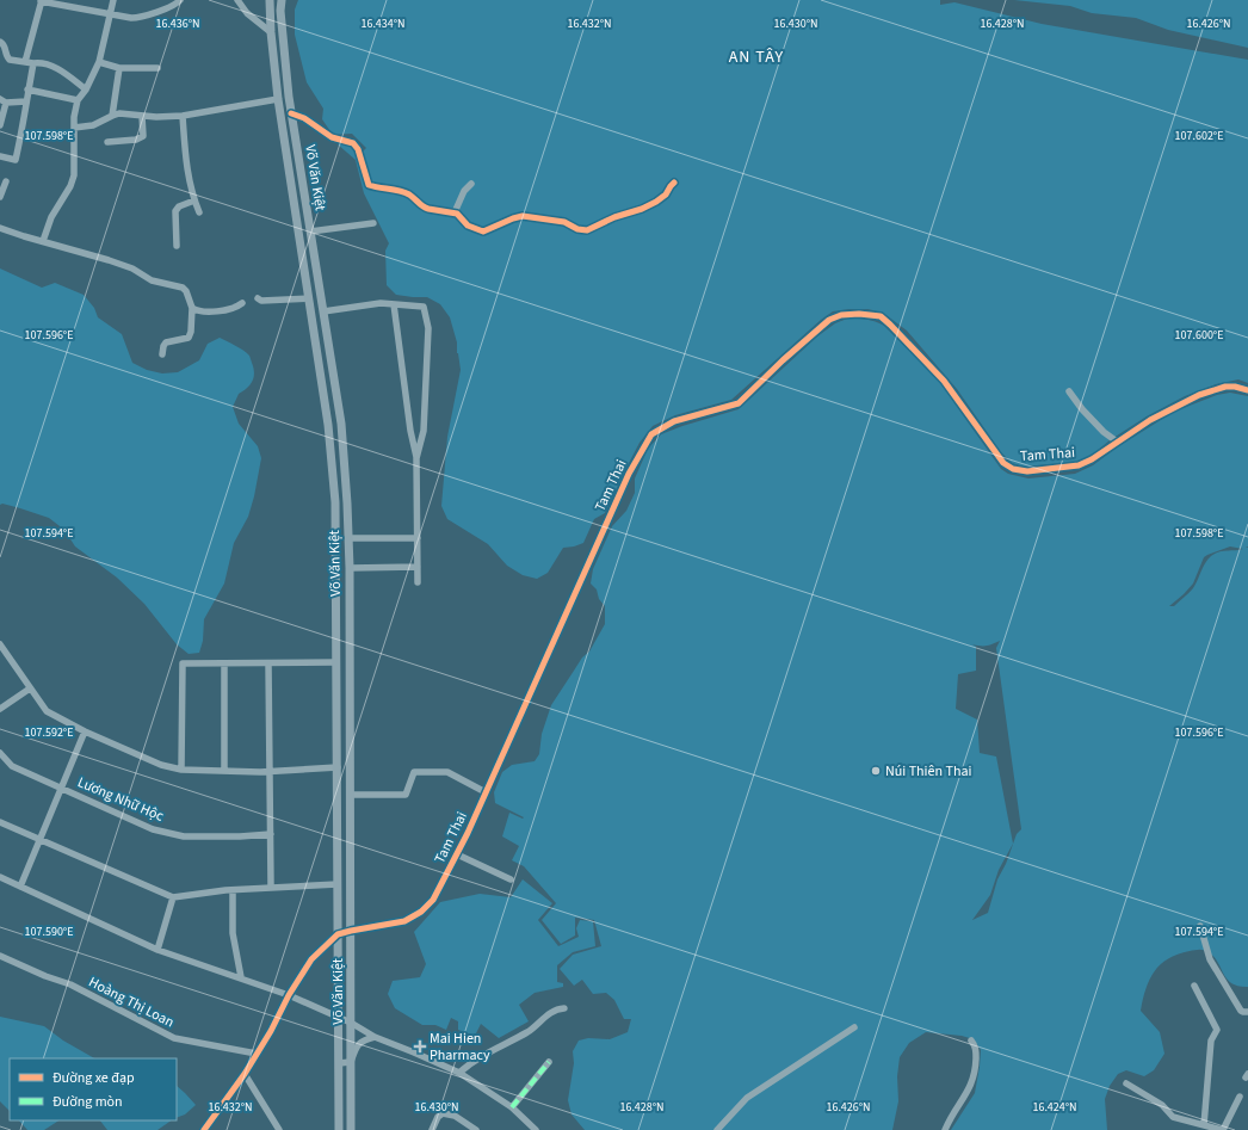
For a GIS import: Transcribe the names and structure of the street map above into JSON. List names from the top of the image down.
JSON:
{
  "streets": {
    "main road": ["Võ Văn Kiệt"],
    "street": ["Tam Thai", "Lương Nhữ Hộc", "Hoàng Thị Loan"]
  },
  "crossings": [
    ["Võ Văn Kiệt", "Tam Thai"],
    ["Tam Thai", "Hoàng Thị Loan"]
  ],
  "districts": ["AN TÂY"],
  "places": {
    "other": ["Núi Thiên Thai"],
    "health": ["Mai Hien Pharmacy"]
  },
  "legend": ["Đường xe đạp", "Đường mòn"],
  "coordinates": [
    "16.436°N",
    "16.434°N",
    "16.432°N",
    "16.430°N",
    "16.428°N",
    "16.426°N",
    "107.598°E",
    "107.602°E",
    "107.596°E",
    "107.600°E",
    "107.594°E",
    "107.592°E",
    "107.590°E",
    "16.424°N"
  ]
}
